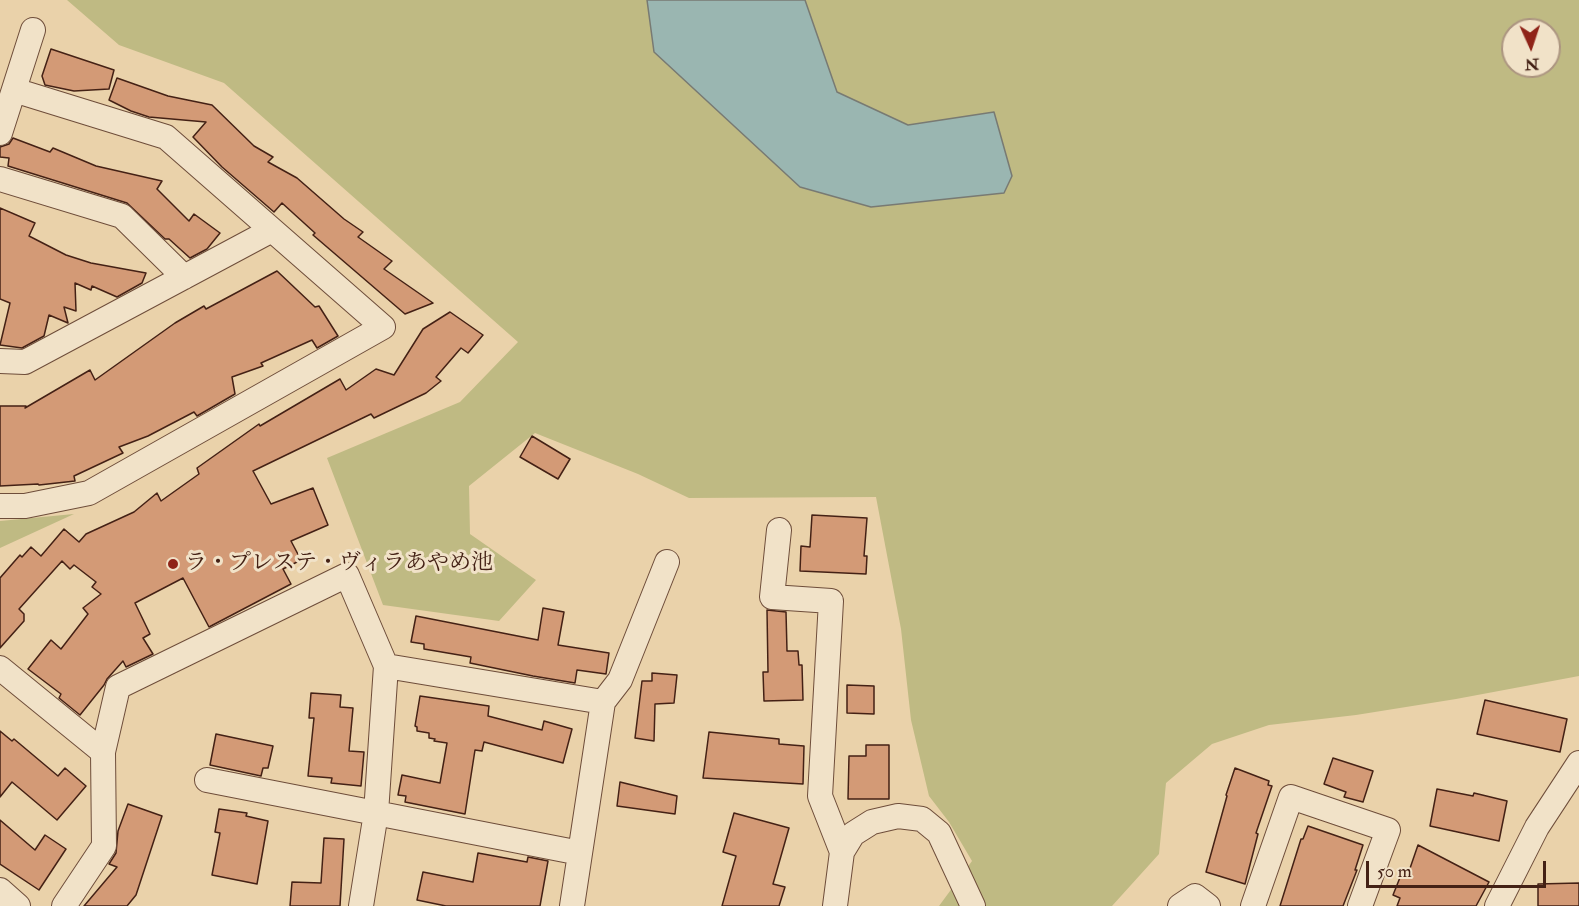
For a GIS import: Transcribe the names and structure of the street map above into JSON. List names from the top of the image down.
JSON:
{
  "places": ["ラ・プレステ・ヴィラあやめ池"],
  "scale_bar": "50 m",
  "north": "bottom"
}
